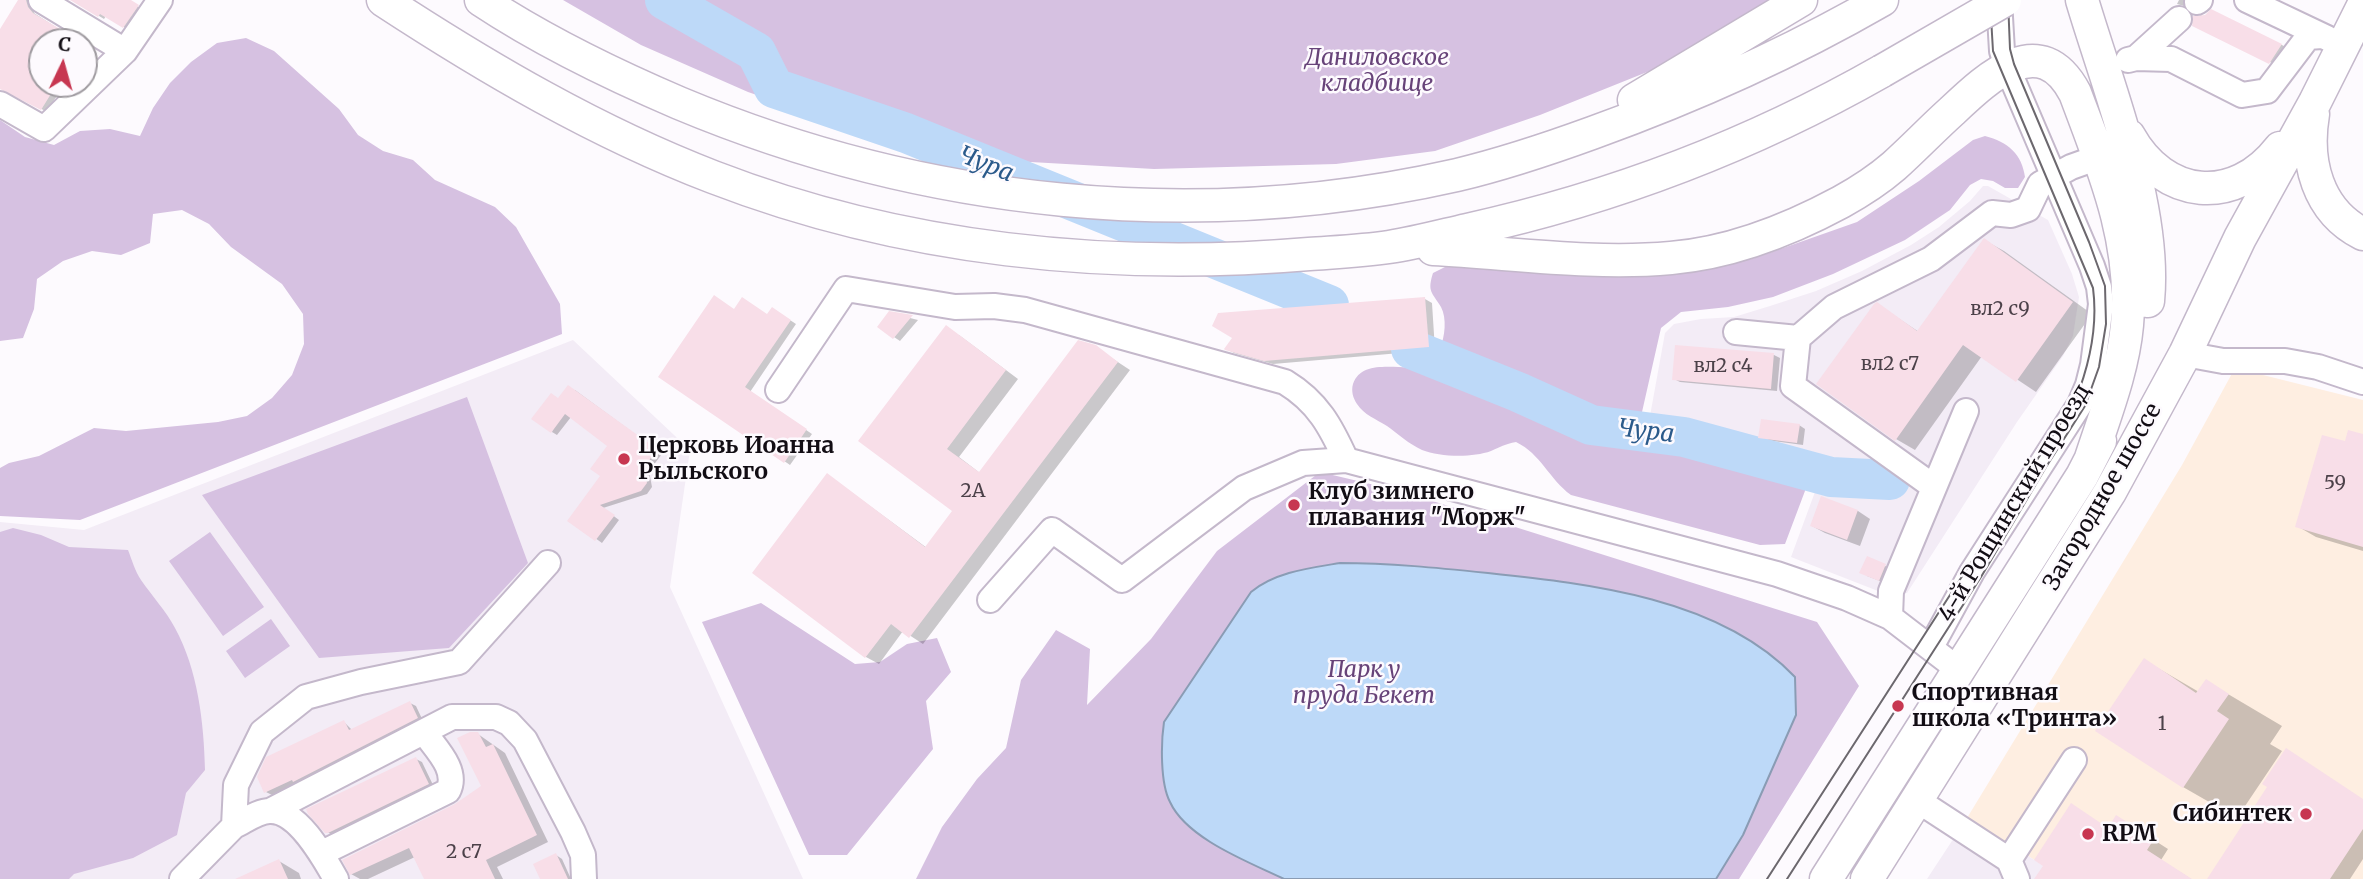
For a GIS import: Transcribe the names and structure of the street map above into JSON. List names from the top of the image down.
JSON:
{
  "streets": {
    "main road": ["Загородное шоссе"],
    "street": ["4-й Рощинский проезд"]
  },
  "water": ["Чура"],
  "parks": ["Даниловское кладбище", "Парк у пруда Бекет"],
  "places": [
    "Церковь Иоанна Рыльского",
    "Клуб зимнего плавания \"Морж\"",
    "Спортивная школа «Тринта»",
    "Сибинтек",
    "RPM"
  ],
  "house_numbers": [
    "вл2 с9",
    "вл2 с7",
    "вл2 с4",
    "59",
    "2А",
    "1",
    "2 с7"
  ],
  "north": "top"
}
